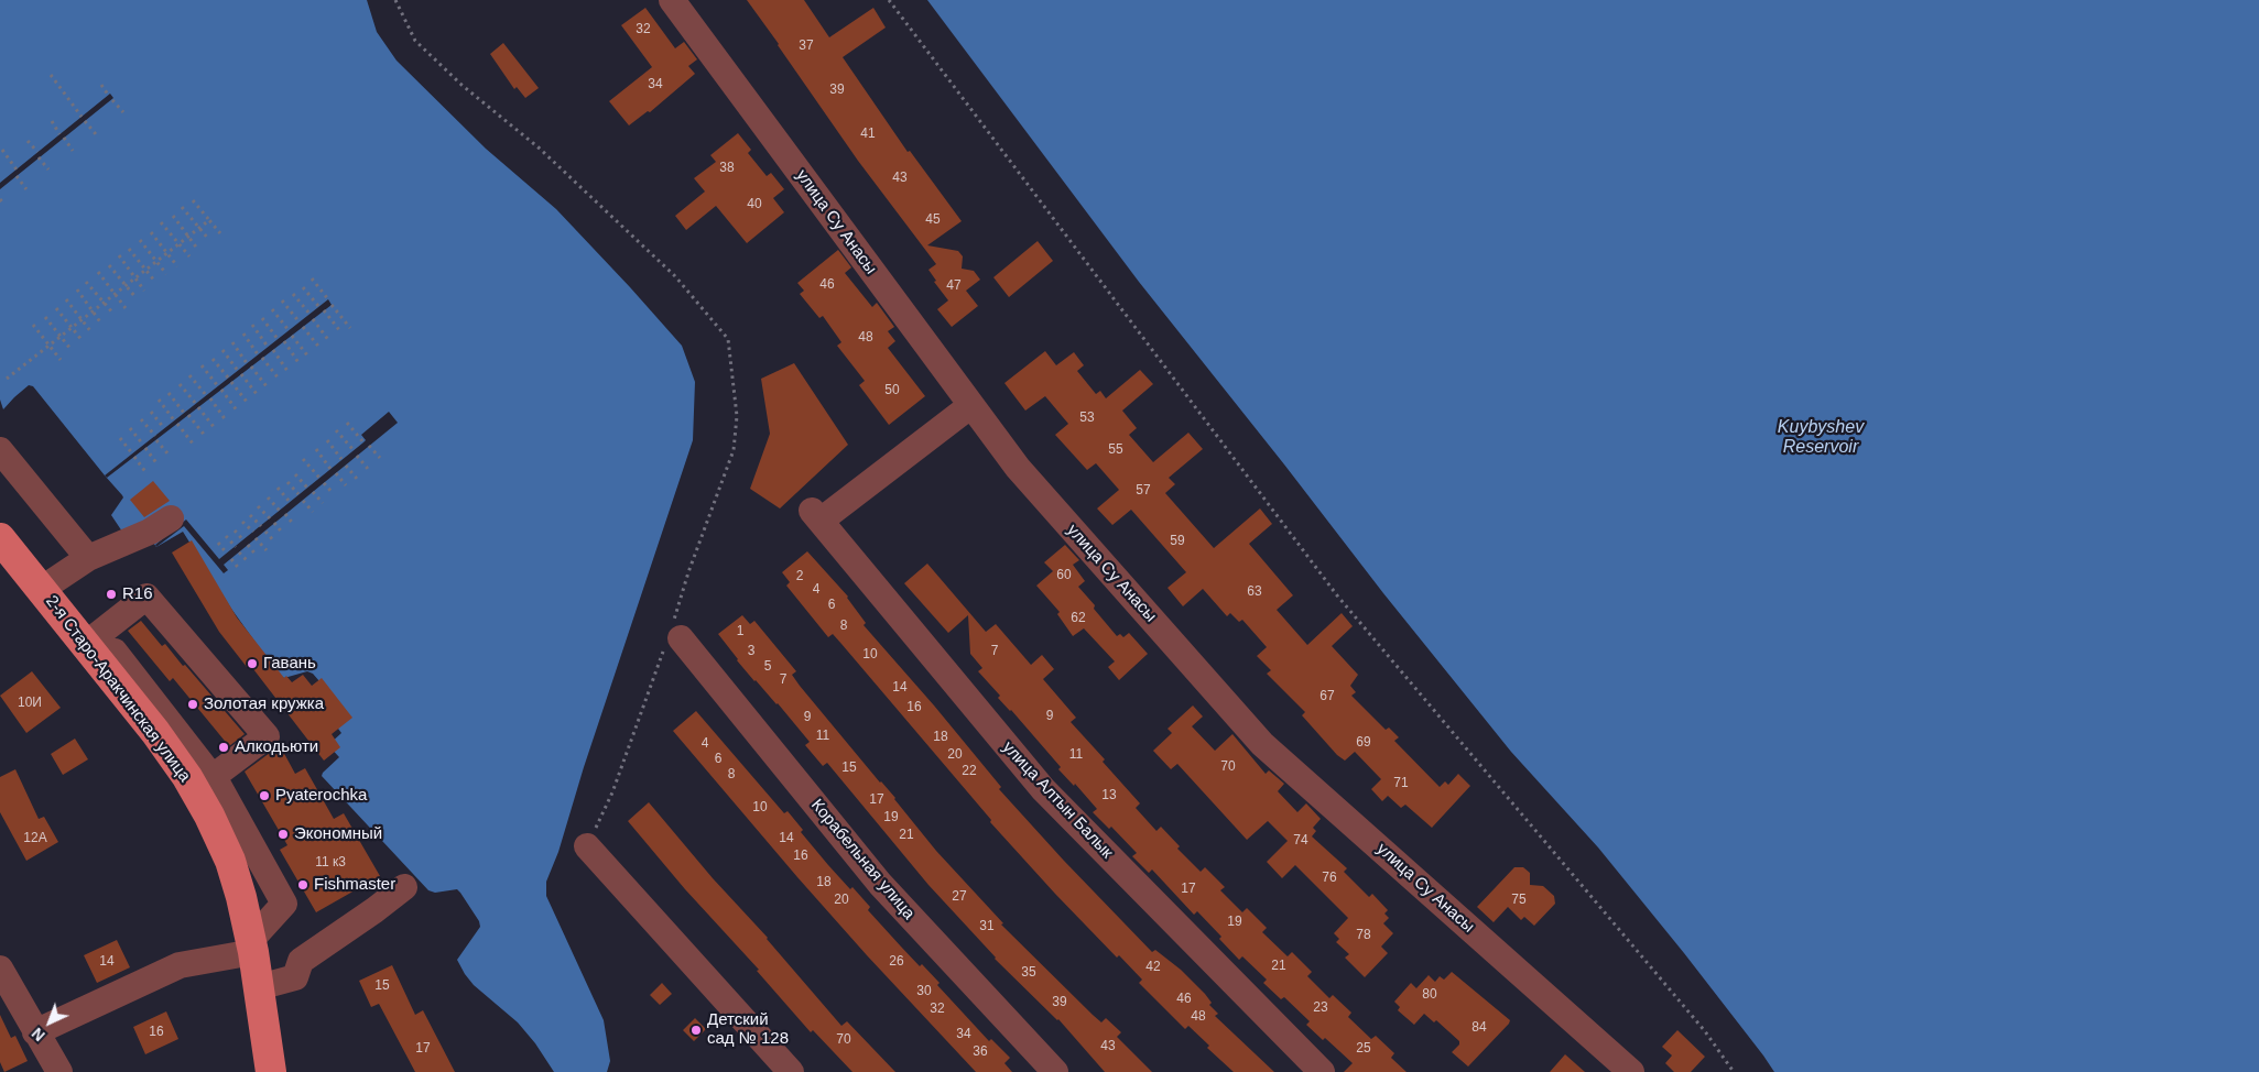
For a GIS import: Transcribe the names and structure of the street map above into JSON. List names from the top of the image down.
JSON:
{
  "streets": {
    "main road": ["2-я Старо-Аракчинская улица"],
    "street": ["улица Су Анасы", "улица Алтын Балык", "Корабельная улица"]
  },
  "crossings": [
    ["улица Су Анасы", "улица Алтын Балык"]
  ],
  "water": ["Kuybyshev Reservoir"],
  "places": [
    "R16",
    "Гавань",
    "Золотая кружка",
    "Алкодьюти",
    "Pyaterochka",
    "Экономный",
    "Fishmaster",
    "Детский сад № 128"
  ],
  "house_numbers": [
    "32",
    "37",
    "34",
    "39",
    "41",
    "38",
    "43",
    "40",
    "45",
    "46",
    "47",
    "48",
    "50",
    "53",
    "55",
    "57",
    "59",
    "60",
    "2",
    "4",
    "63",
    "6",
    "62",
    "8",
    "1",
    "3",
    "7",
    "10",
    "5",
    "7",
    "14",
    "67",
    "10И",
    "16",
    "9",
    "9",
    "11",
    "18",
    "69",
    "4",
    "20",
    "11",
    "6",
    "70",
    "15",
    "22",
    "8",
    "71",
    "13",
    "17",
    "10",
    "19",
    "21",
    "12А",
    "14",
    "74",
    "16",
    "11 к3",
    "76",
    "18",
    "17",
    "27",
    "20",
    "75",
    "19",
    "31",
    "78",
    "14",
    "26",
    "21",
    "42",
    "35",
    "15",
    "30",
    "80",
    "46",
    "39",
    "23",
    "32",
    "48",
    "84",
    "16",
    "34",
    "70",
    "43",
    "17",
    "25",
    "36"
  ],
  "north": "bottom left"
}
